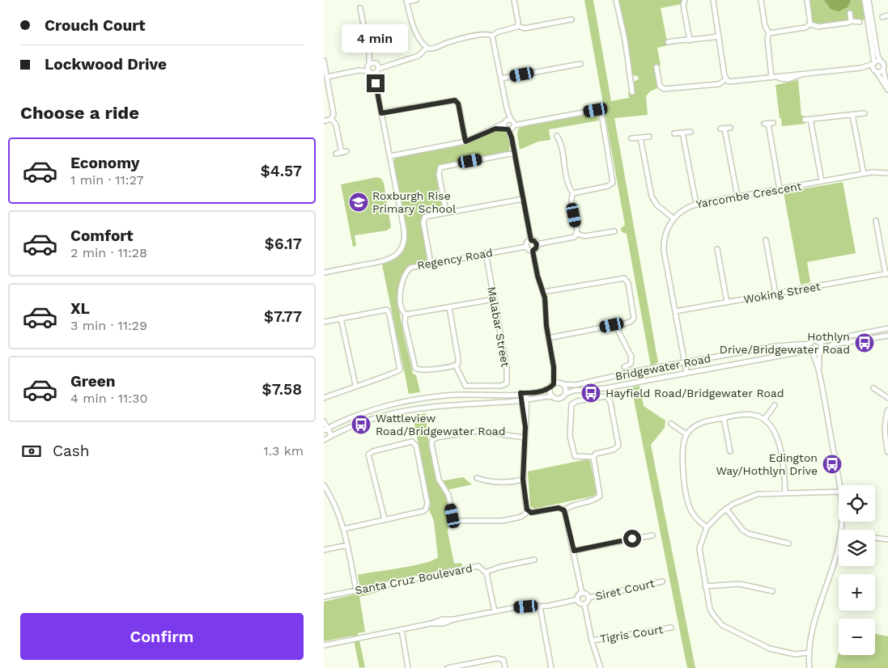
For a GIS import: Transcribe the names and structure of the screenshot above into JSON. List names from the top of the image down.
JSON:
{
  "streets": {
    "street": [
      "Yarcombe Crescent",
      "Regency Road",
      "Woking Street",
      "Malabar Street",
      "Bridgewater Road",
      "Santa Cruz Boulevard",
      "Siret Court",
      "Tigris Court"
    ]
  },
  "crossings": [
    ["Yarcombe Crescent", "Woking Street"],
    ["Yarcombe Crescent", "Bridgewater Road"],
    ["Regency Road", "Malabar Street"]
  ],
  "places": {
    "school or university": ["Roxburgh Rise Primary School"],
    "bus stop": [
      "Hothlyn Drive/Bridgewater Road",
      "Hayfield Road/Bridgewater Road",
      "Wattleview Road/Bridgewater Road",
      "Edington Way/Hothlyn Drive"
    ]
  },
  "page": {
    "banner": ["Crouch Court", "Lockwood Drive"],
    "bubble": "4 min",
    "heading": "Choose a ride",
    "list": [
      {
        "name": "Economy",
        "note": "1 min · 11:27",
        "value": "$4.57"
      },
      {
        "name": "Comfort",
        "note": "2 min · 11:28",
        "value": "$6.17"
      },
      {
        "name": "XL",
        "note": "3 min · 11:29",
        "value": "$7.77"
      },
      {
        "name": "Green",
        "note": "4 min · 11:30",
        "value": "$7.58"
      }
    ],
    "pay": ["Cash", "1.3 km"],
    "map_buttons": ["+", "−"],
    "buttons": "Confirm"
  }
}
